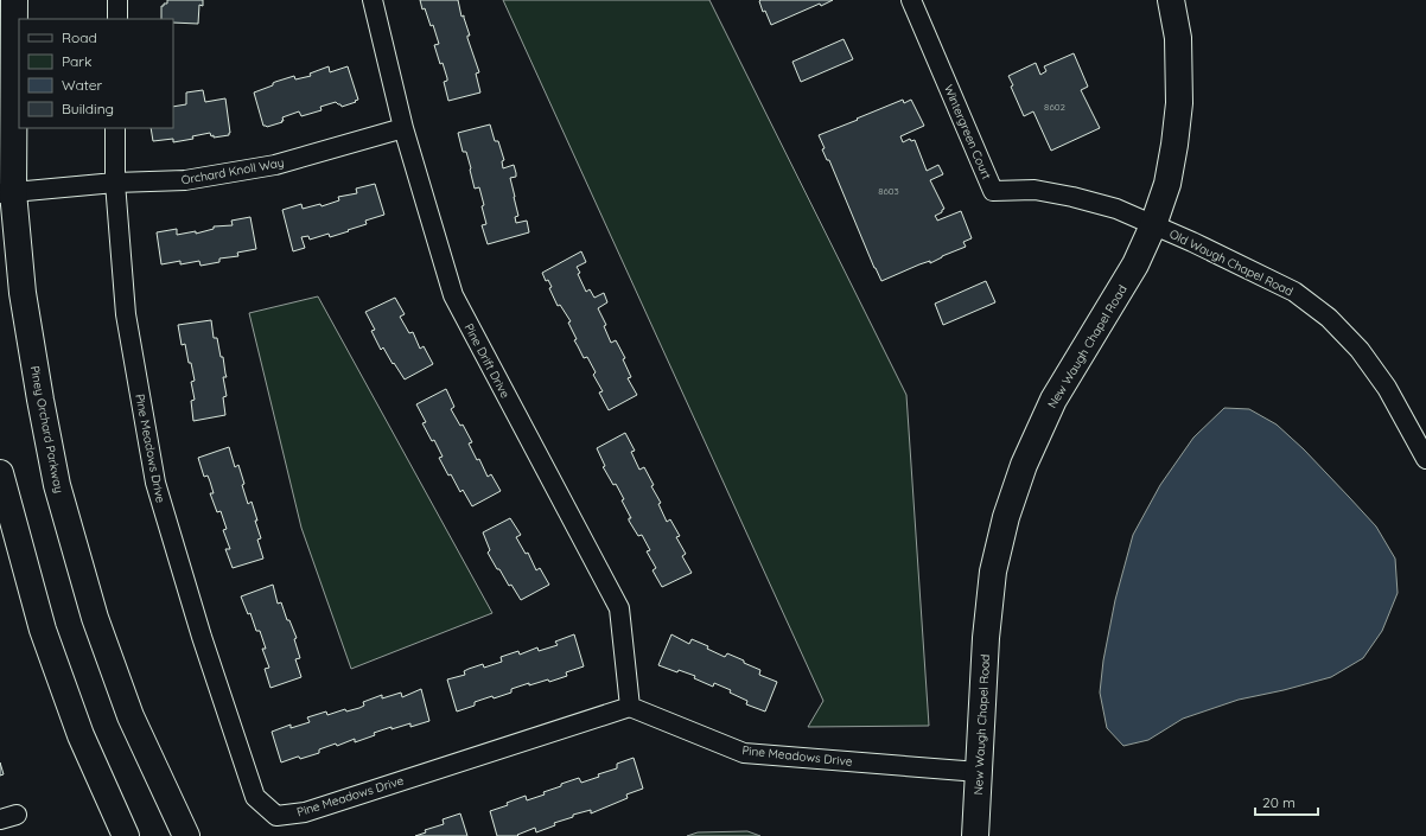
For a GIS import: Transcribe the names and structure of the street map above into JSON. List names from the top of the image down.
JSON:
{
  "streets": {
    "street": [
      "Wintergreen Court",
      "Orchard Knoll Way",
      "Old Waugh Chapel Road",
      "New Waugh Chapel Road",
      "Pine Drift Drive",
      "Piney Orchard Parkway",
      "Pine Meadows Drive"
    ]
  },
  "crossings": [
    ["Wintergreen Court", "Old Waugh Chapel Road"],
    ["Wintergreen Court", "New Waugh Chapel Road"],
    ["Orchard Knoll Way", "Pine Drift Drive"],
    ["Orchard Knoll Way", "Piney Orchard Parkway"],
    ["Orchard Knoll Way", "Pine Meadows Drive"],
    ["Old Waugh Chapel Road", "New Waugh Chapel Road"],
    ["New Waugh Chapel Road", "Pine Meadows Drive"],
    ["Pine Drift Drive", "Pine Meadows Drive"]
  ],
  "house_numbers": ["8602", "8603"],
  "legend": [
    "Road",
    "Park",
    "Water",
    "Building"
  ],
  "scale_bar": "20 m"
}
